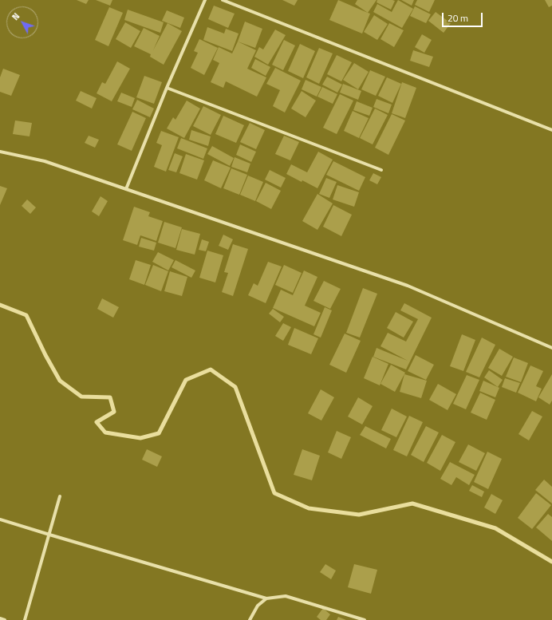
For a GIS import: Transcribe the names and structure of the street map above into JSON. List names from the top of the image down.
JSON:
{
  "scale_bar": "20 m",
  "north": "top left"
}
